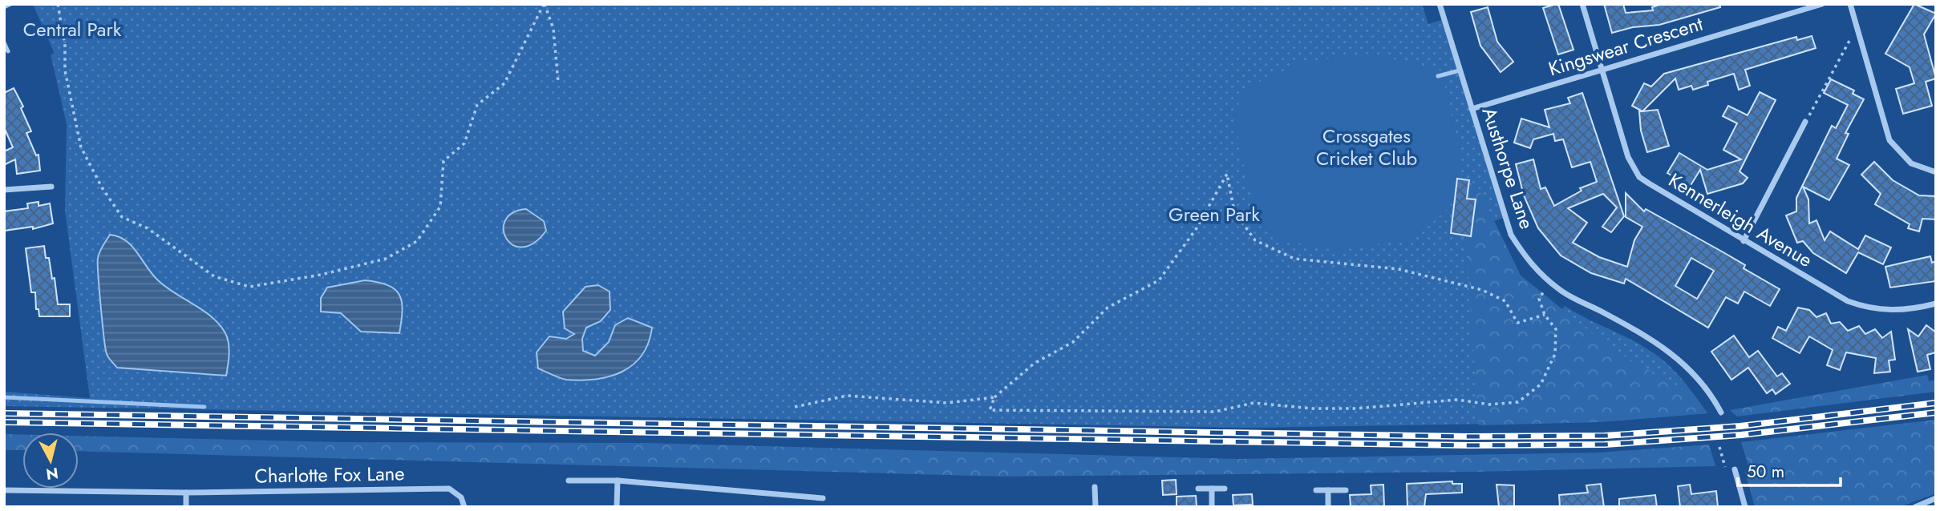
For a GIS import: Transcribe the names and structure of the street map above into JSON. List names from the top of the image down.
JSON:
{
  "streets": {
    "street": [
      "Kingswear Crescent",
      "Austhorpe Lane",
      "Kennerleigh Avenue",
      "Charlotte Fox Lane"
    ]
  },
  "crossings": [
    ["Kingswear Crescent", "Austhorpe Lane"],
    ["Kingswear Crescent", "Kennerleigh Avenue"]
  ],
  "parks": ["Central Park", "Crossgates Cricket Club", "Green Park"],
  "scale_bar": "50 m",
  "north": "bottom"
}
